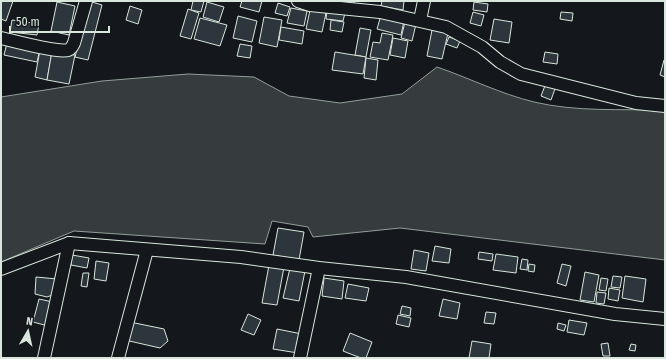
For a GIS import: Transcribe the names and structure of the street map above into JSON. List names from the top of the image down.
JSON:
{
  "scale_bar": "50 m",
  "north": "top"
}
